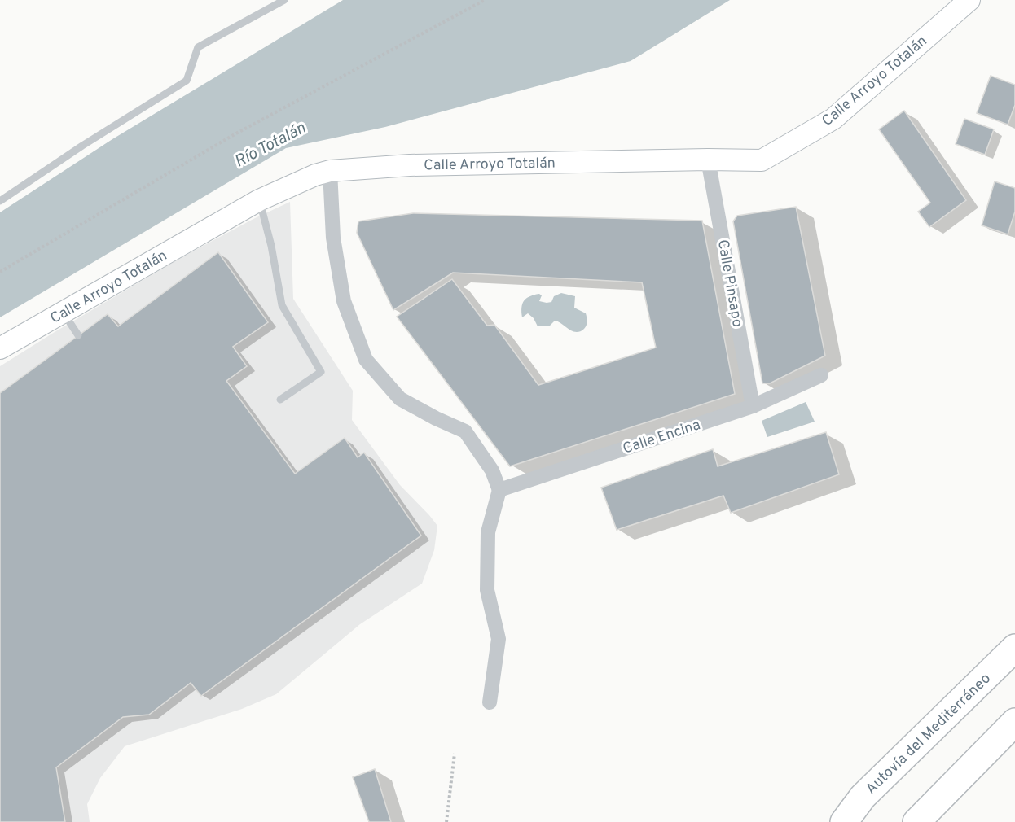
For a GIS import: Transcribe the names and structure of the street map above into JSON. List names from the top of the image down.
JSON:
{
  "streets": {
    "highway": ["Autovía del Mediterráneo"],
    "street": ["Calle Arroyo Totalán", "Calle Pinsapo", "Calle Encina"]
  },
  "crossings": [
    ["Calle Arroyo Totalán", "Calle Pinsapo"],
    ["Calle Pinsapo", "Calle Encina"]
  ],
  "water": ["Río Totalán"]
}
